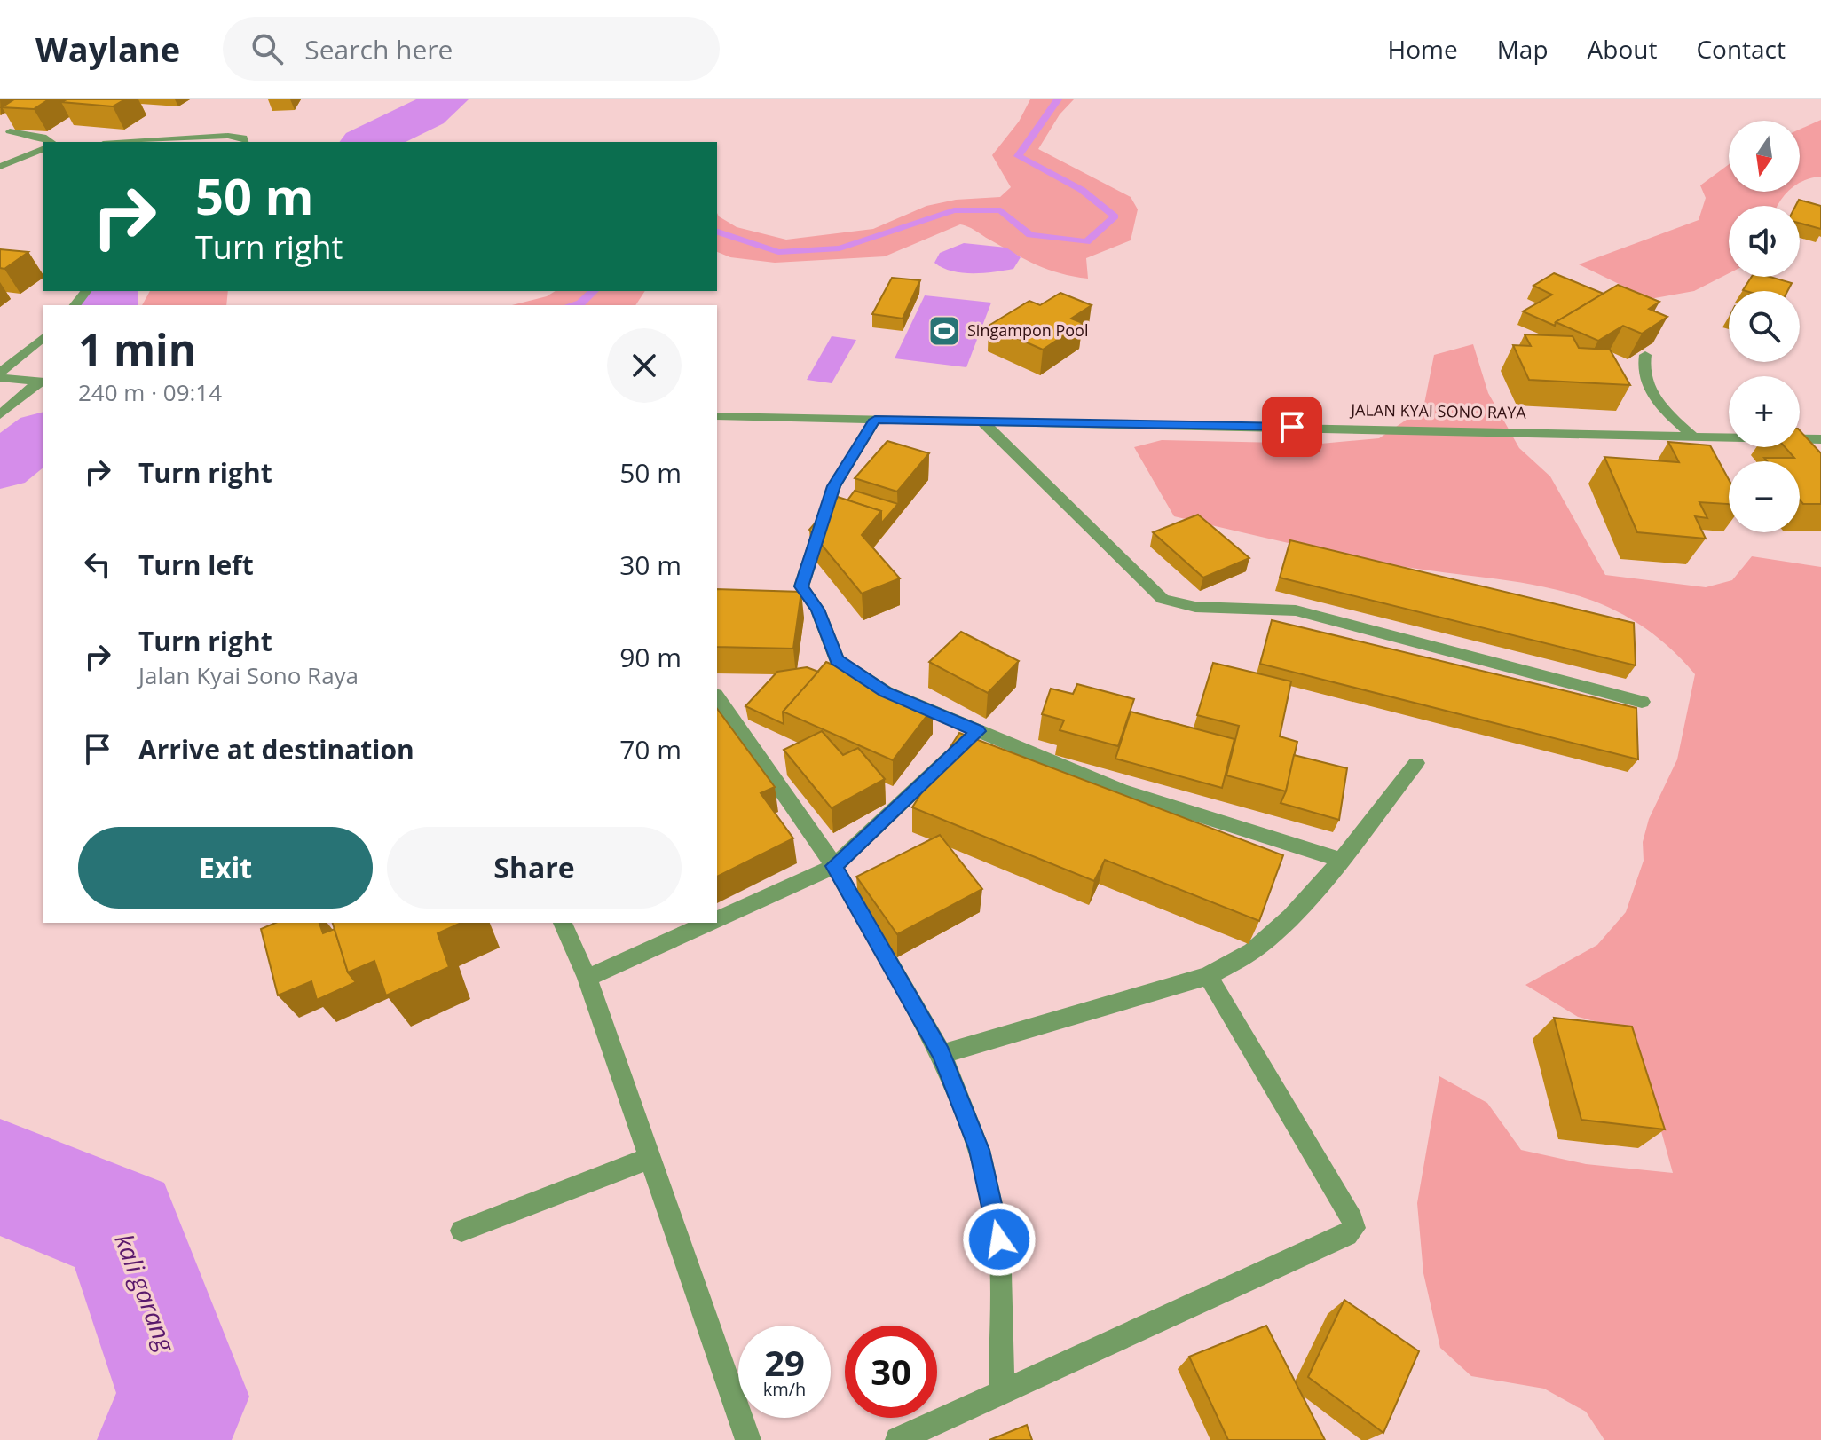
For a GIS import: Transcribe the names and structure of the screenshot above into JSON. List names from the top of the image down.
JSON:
{
  "streets": {
    "street": ["JALAN KYAI SONO RAYA"]
  },
  "water": ["kali garang"],
  "places": {
    "sports": ["Singampon Pool"]
  },
  "north": "bottom",
  "page": {
    "header": "Waylane",
    "search": "Search here",
    "nav": [
      "Home",
      "Map",
      "About",
      "Contact"
    ],
    "map_buttons": ["+", "−"],
    "turn": ["50 m", "Turn right"],
    "heading": ["1 min", "240 m · 09:14"],
    "list": [
      {
        "name": "Turn right",
        "value": "50 m"
      },
      {
        "name": "Turn left",
        "value": "30 m"
      },
      {
        "name": "Turn right",
        "note": "Jalan Kyai Sono Raya",
        "value": "90 m"
      },
      {
        "name": "Arrive at destination",
        "value": "70 m"
      }
    ],
    "buttons": ["Exit", "Share"],
    "speed": "29 km/h",
    "limit": "30"
  }
}
